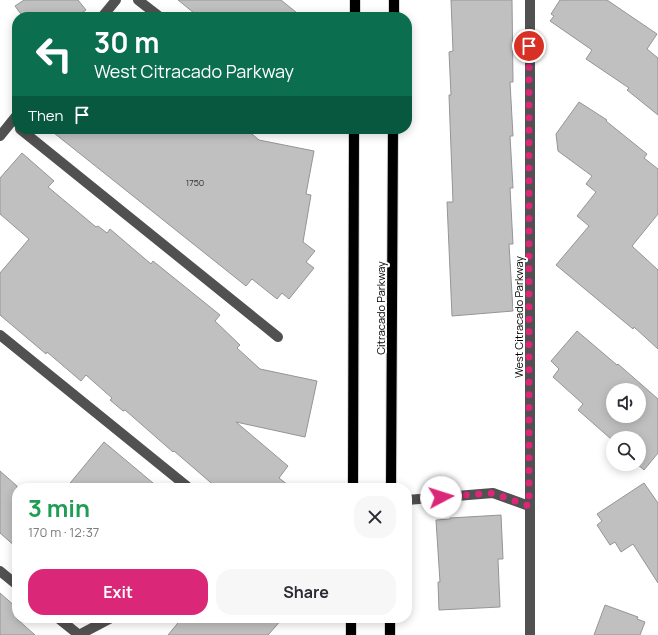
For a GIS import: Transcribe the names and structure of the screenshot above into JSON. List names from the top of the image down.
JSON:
{
  "streets": {
    "main road": ["Citracado Parkway"],
    "street": ["West Citracado Parkway"]
  },
  "house_numbers": ["1750"],
  "page": {
    "turn": ["30 m", "West Citracado Parkway"],
    "then": "Then",
    "heading": ["3 min", "170 m · 12:37"],
    "buttons": ["Exit", "Share"]
  }
}
